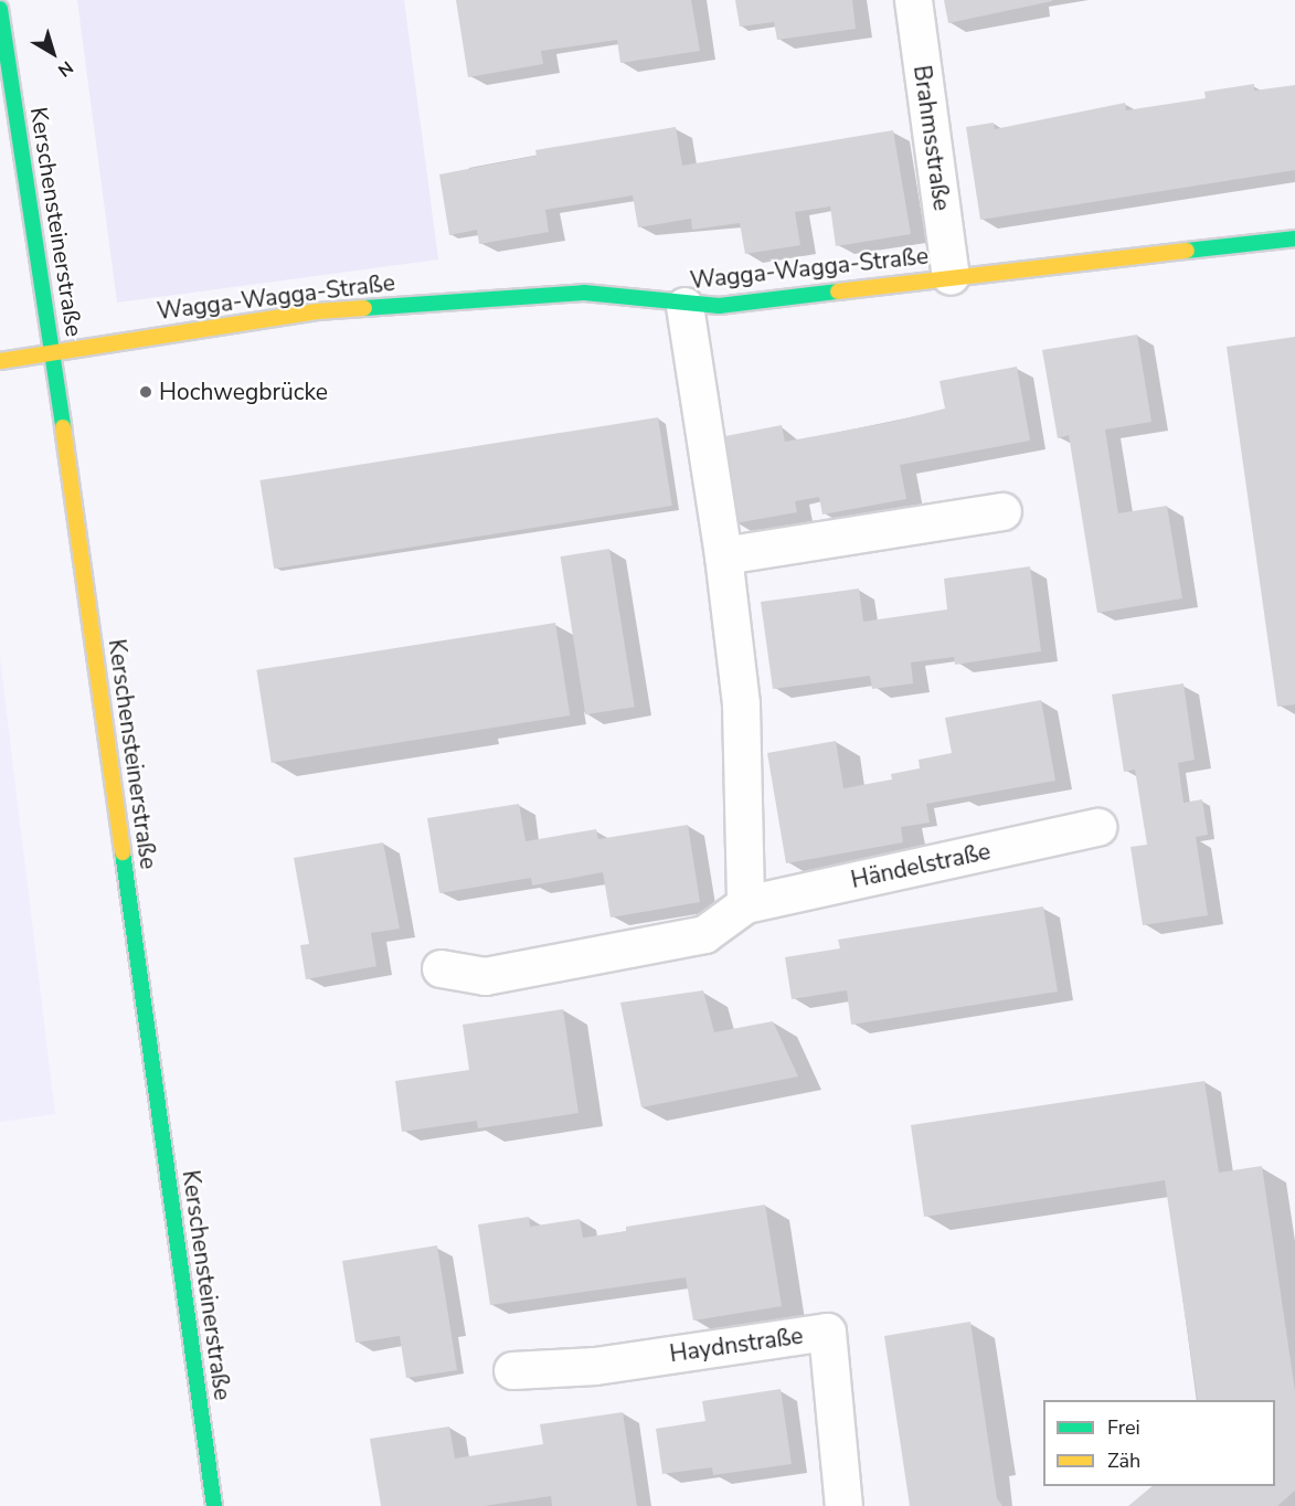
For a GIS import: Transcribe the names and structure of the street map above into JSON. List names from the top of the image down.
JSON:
{
  "streets": {
    "street": [
      "Brahmsstraße",
      "Kerschensteinerstraße",
      "Wagga-Wagga-Straße",
      "Händelstraße",
      "Haydnstraße"
    ]
  },
  "crossings": [
    ["Brahmsstraße", "Wagga-Wagga-Straße"],
    ["Kerschensteinerstraße", "Wagga-Wagga-Straße"]
  ],
  "places": ["Hochwegbrücke"],
  "legend": ["Frei", "Zäh"],
  "north": "bottom right"
}
